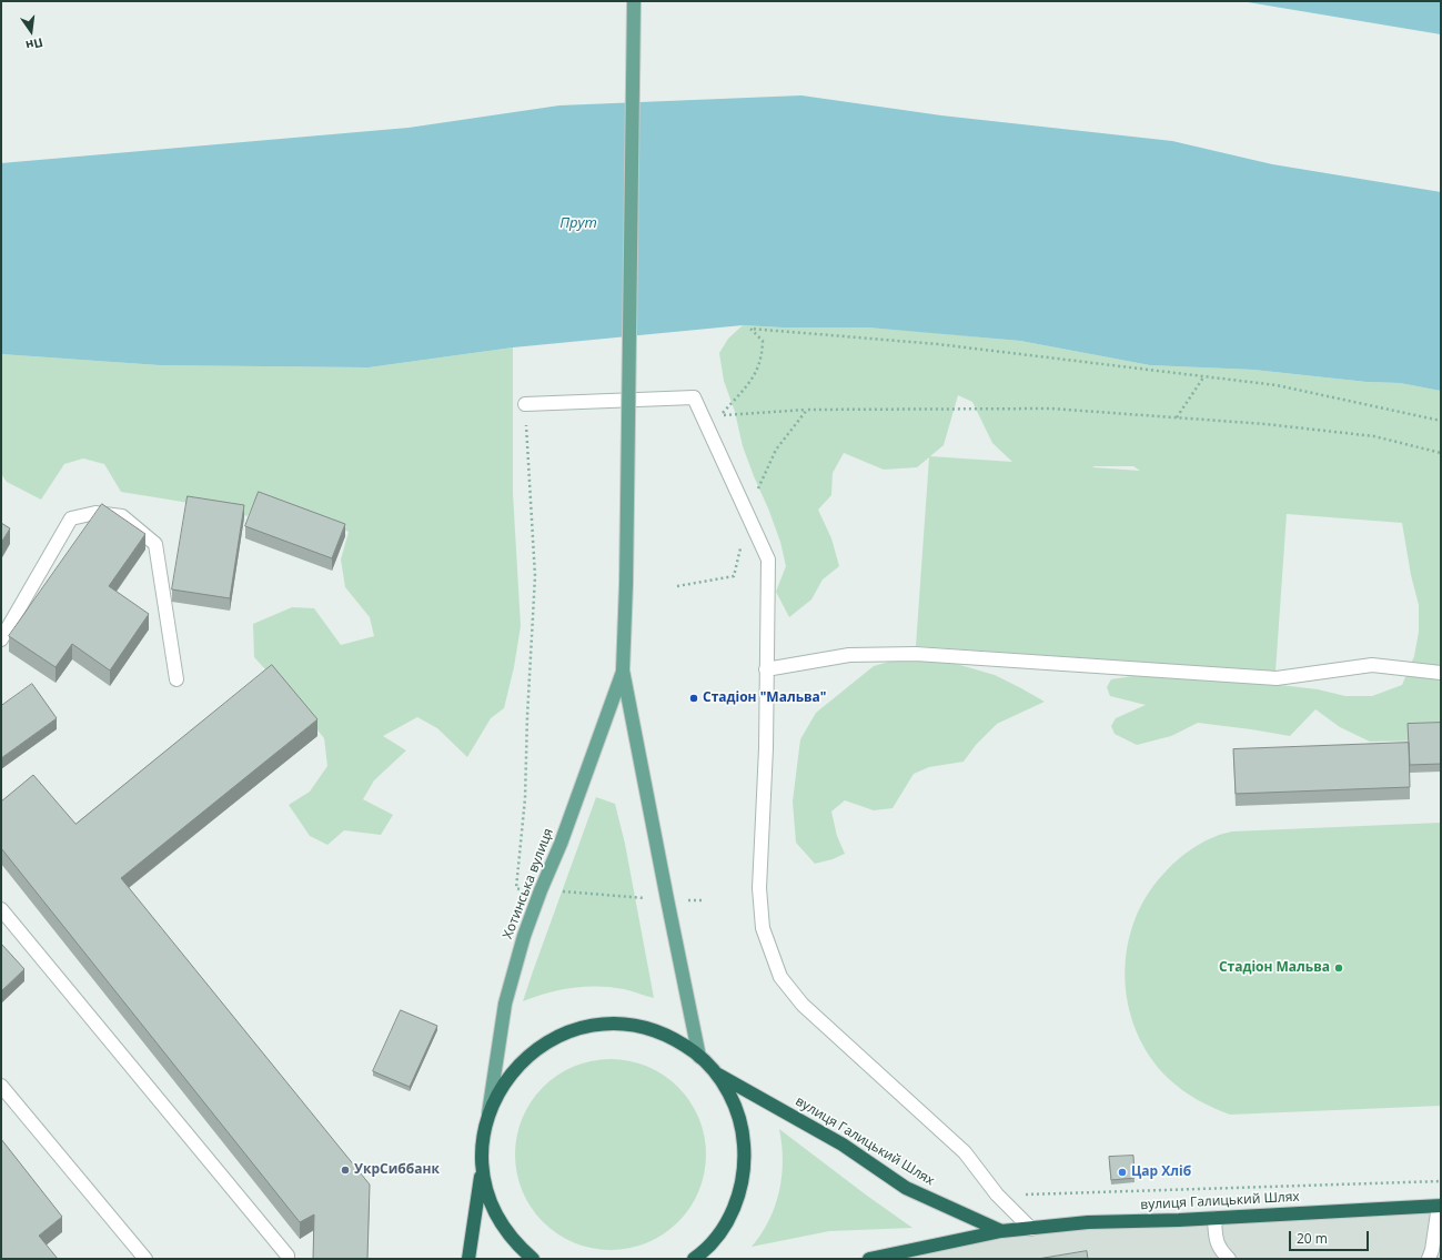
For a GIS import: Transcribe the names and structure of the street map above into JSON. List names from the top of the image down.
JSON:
{
  "streets": {
    "highway": ["вулиця Галицький Шлях"],
    "main road": ["Хотинська вулиця"]
  },
  "water": ["Прут"],
  "places": [
    "Стадіон \"Мальва\"",
    "Стадіон Мальва",
    "УкрСиббанк",
    "Цар Хліб"
  ],
  "scale_bar": "20 m",
  "north": "bottom"
}
